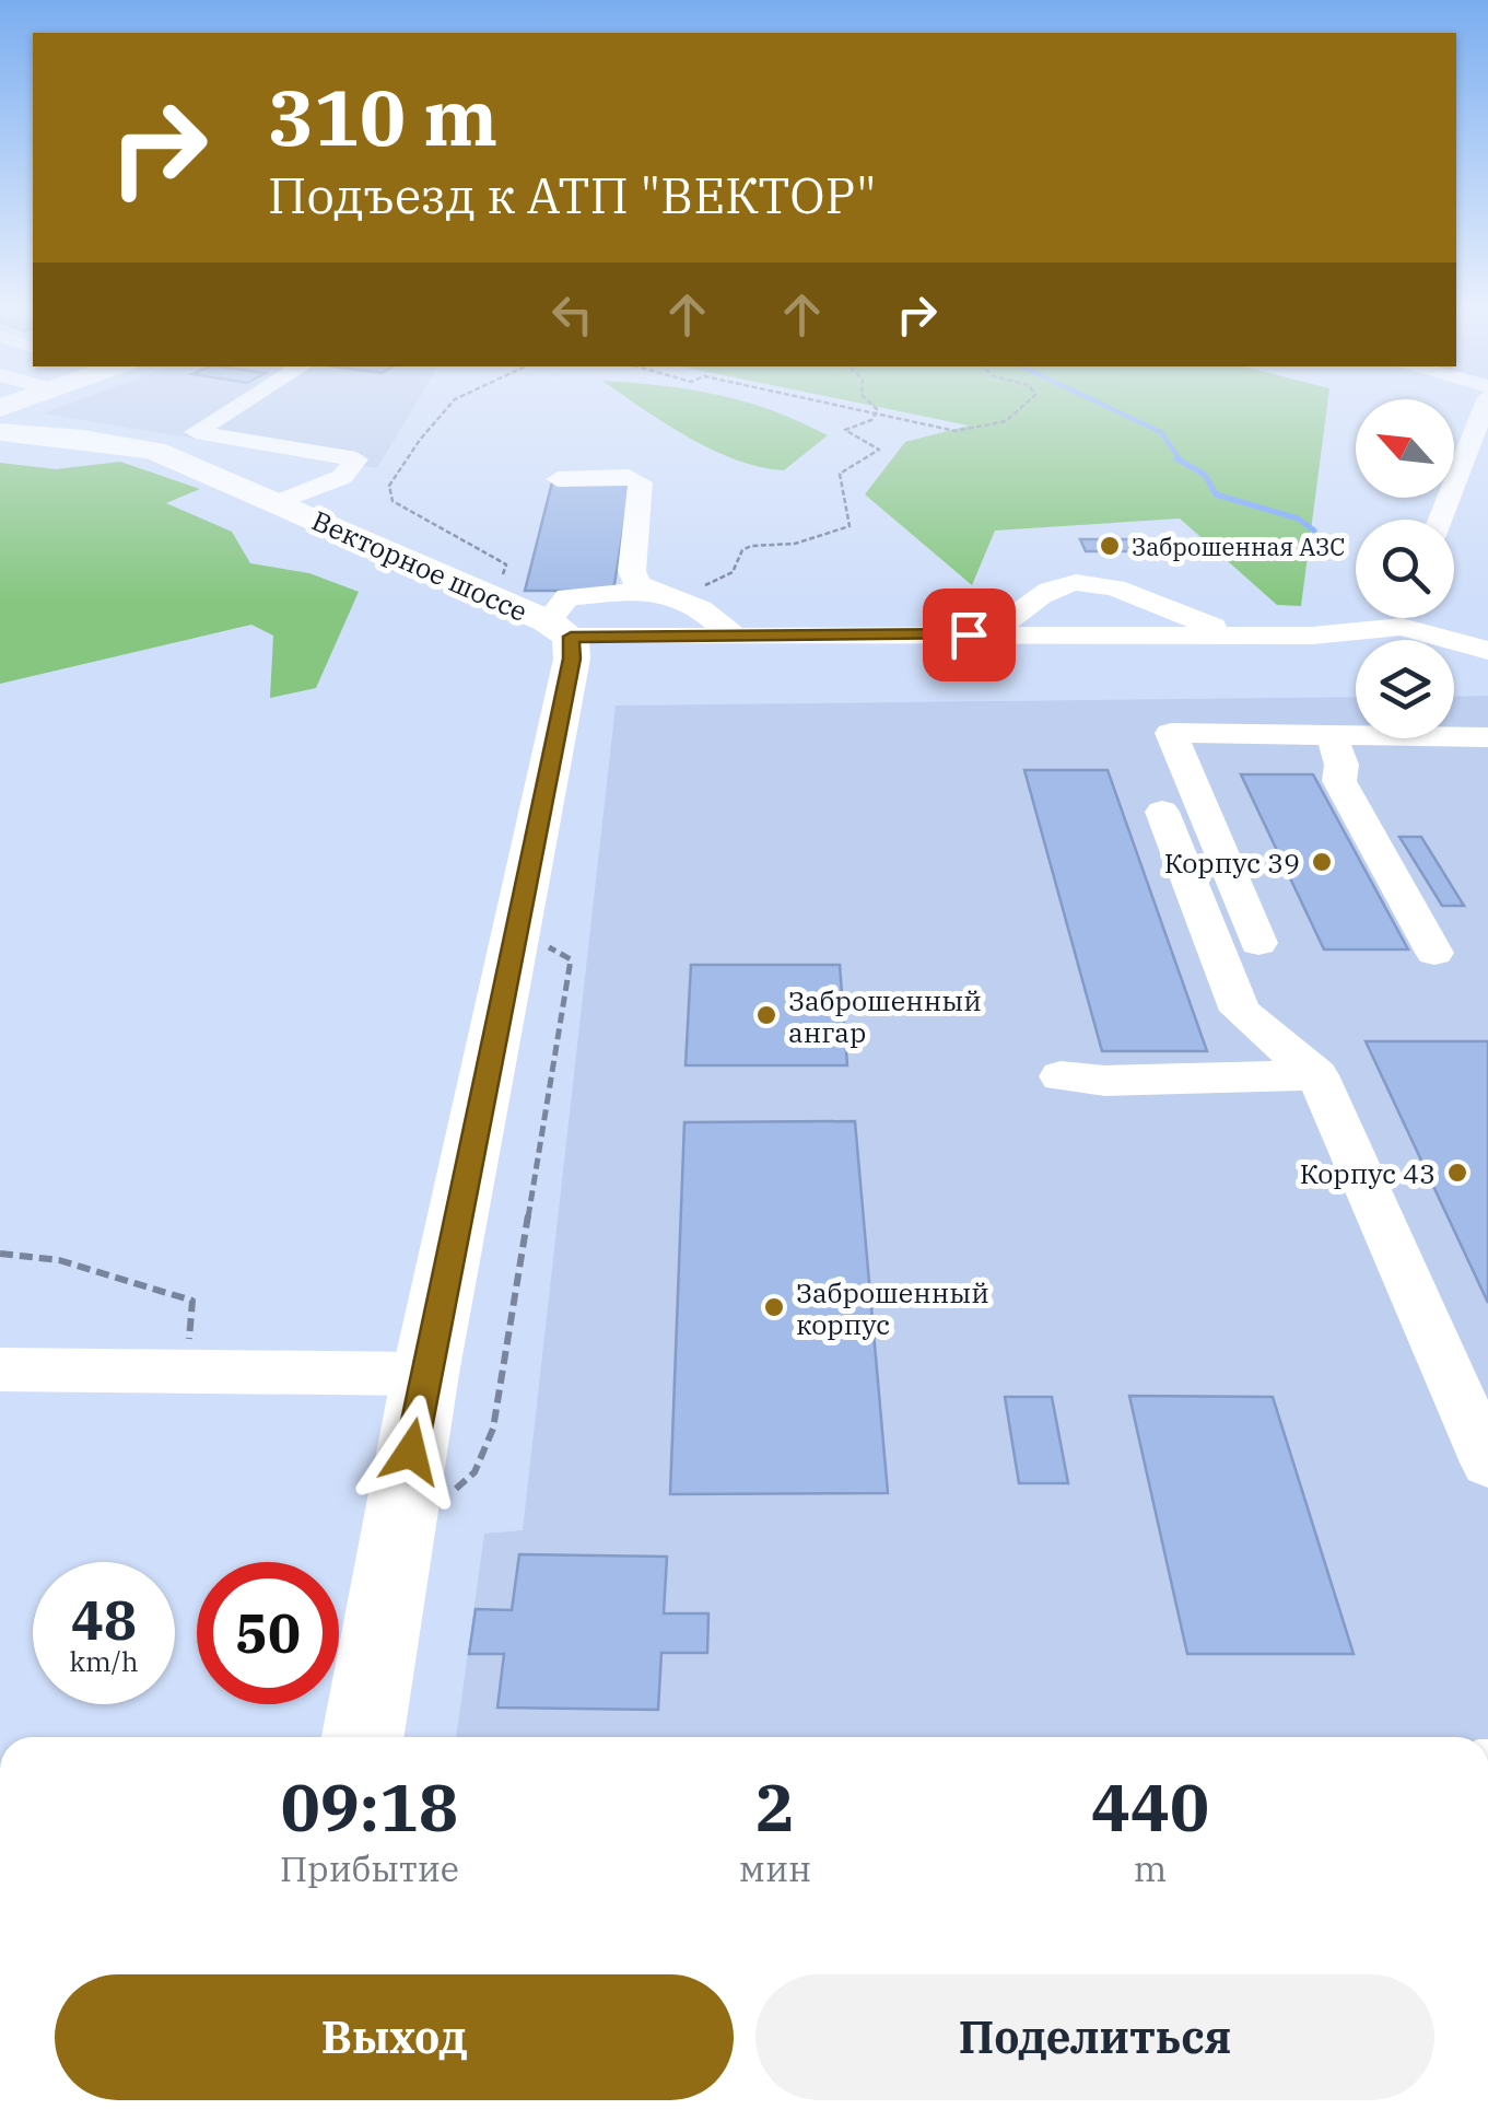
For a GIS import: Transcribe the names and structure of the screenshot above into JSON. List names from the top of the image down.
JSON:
{
  "streets": {
    "main road": ["Векторное шоссе"]
  },
  "places": [
    "Заброшенная АЗС",
    "Корпус 39",
    "Заброшенный ангар",
    "Корпус 43",
    "Заброшенный корпус"
  ],
  "north": "top left",
  "page": {
    "turn": ["310 m", "Подъезд к АТП \"ВЕКТОР\""],
    "speed": "48 km/h",
    "limit": "50",
    "eta": [
      "09:18",
      "Прибытие",
      "2",
      "мин",
      "440",
      "m"
    ],
    "buttons": ["Выход", "Поделиться"]
  }
}
